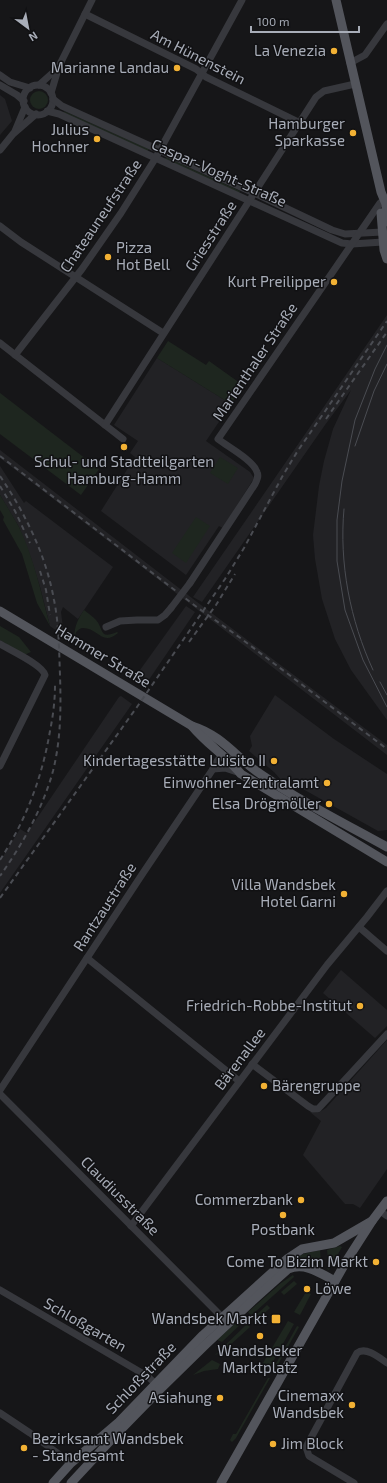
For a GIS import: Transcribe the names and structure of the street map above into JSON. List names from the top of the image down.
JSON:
{
  "streets": {
    "main road": ["Hammer Straße", "Schloßstraße"],
    "street": [
      "Am Hünenstein",
      "Caspar-Voght-Straße",
      "Chateauneufstraße",
      "Griesstraße",
      "Marienthaler Straße",
      "Rantzaustraße",
      "Bärenallee",
      "Claudiusstraße",
      "Schloßgarten"
    ]
  },
  "crossings": [
    ["Am Hünenstein", "Chateauneufstraße"],
    ["Am Hünenstein", "Griesstraße"],
    ["Caspar-Voght-Straße", "Chateauneufstraße"],
    ["Caspar-Voght-Straße", "Griesstraße"],
    ["Caspar-Voght-Straße", "Marienthaler Straße"],
    ["Hammer Straße", "Rantzaustraße"],
    ["Bärenallee", "Claudiusstraße"],
    ["Claudiusstraße", "Schloßstraße"],
    ["Schloßgarten", "Schloßstraße"]
  ],
  "places": {
    "other": [
      "La Venezia",
      "Marianne Landau",
      "Hamburger Sparkasse",
      "Julius Hochner",
      "Pizza Hot Bell",
      "Kurt Preilipper",
      "Schul- und Stadtteilgarten Hamburg-Hamm",
      "Kindertagesstätte Luisito II",
      "Einwohner-Zentralamt",
      "Elsa Drögmöller",
      "Villa Wandsbek Hotel Garni",
      "Friedrich-Robbe-Institut",
      "Bärengruppe",
      "Commerzbank",
      "Postbank",
      "Come To Bizim Markt",
      "Löwe",
      "Wandsbeker Marktplatz",
      "Asiahung",
      "Cinemaxx Wandsbek",
      "Jim Block",
      "Bezirksamt Wandsbek - Standesamt"
    ],
    "transit": ["Wandsbek Markt"]
  },
  "scale_bar": "100 m",
  "north": "bottom right"
}
